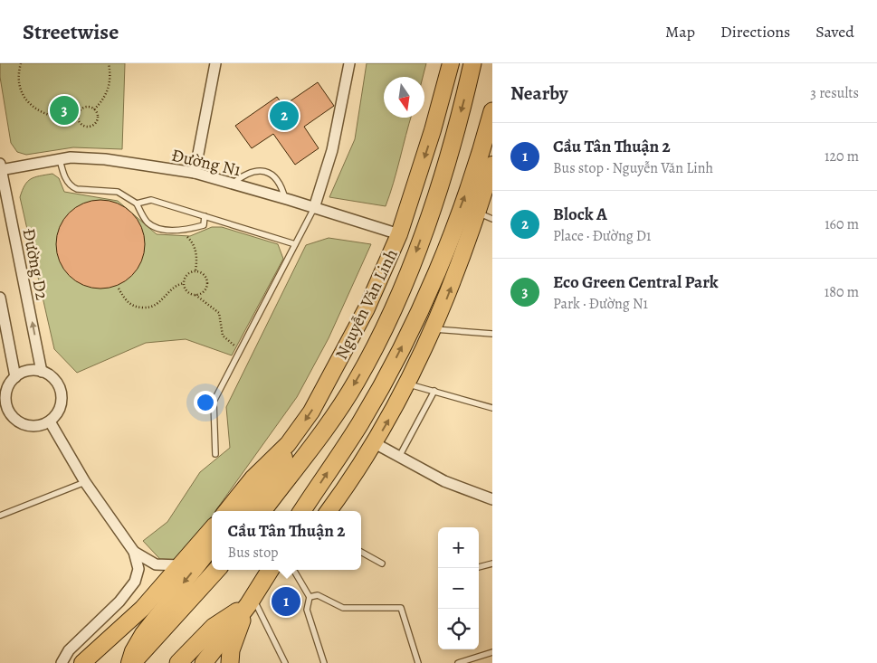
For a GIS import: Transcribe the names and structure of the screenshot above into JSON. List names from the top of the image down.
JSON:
{
  "streets": {
    "highway": ["Nguyễn Văn Linh"],
    "street": ["Đường N1", "Đường D2"]
  },
  "crossings": [
    ["Đường N1", "Đường D2"],
    ["Đường N1", "Nguyễn Văn Linh"]
  ],
  "north": "bottom",
  "page": {
    "header": "Streetwise",
    "nav": ["Map", "Directions", "Saved"],
    "heading": ["Nearby", "3 results"],
    "pins": ["3", "2", "1"],
    "list": [
      {
        "mark": "1",
        "name": "Cầu Tân Thuận 2",
        "note": "Bus stop · Nguyễn Văn Linh",
        "value": "120 m"
      },
      {
        "mark": "2",
        "name": "Block A",
        "note": "Place · Đường D1",
        "value": "160 m"
      },
      {
        "mark": "3",
        "name": "Eco Green Central Park",
        "note": "Park · Đường N1",
        "value": "180 m"
      }
    ],
    "popup": ["Cầu Tân Thuận 2", "Bus stop"],
    "map_buttons": ["+", "−"]
  }
}
